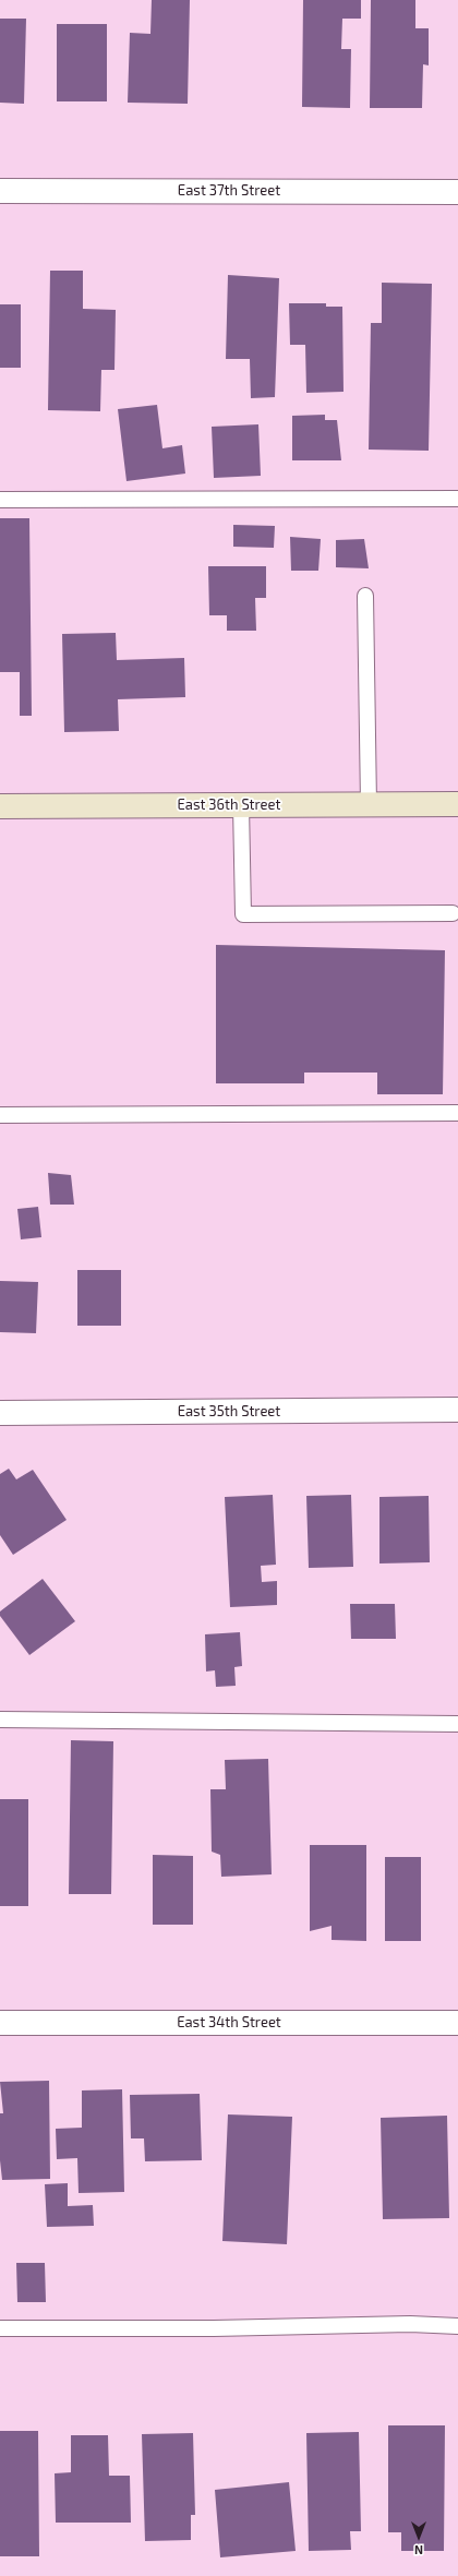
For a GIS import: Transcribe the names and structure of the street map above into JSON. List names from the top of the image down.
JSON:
{
  "streets": {
    "main road": ["East 36th Street"],
    "street": ["East 37th Street", "East 35th Street", "East 34th Street"]
  },
  "north": "bottom"
}
